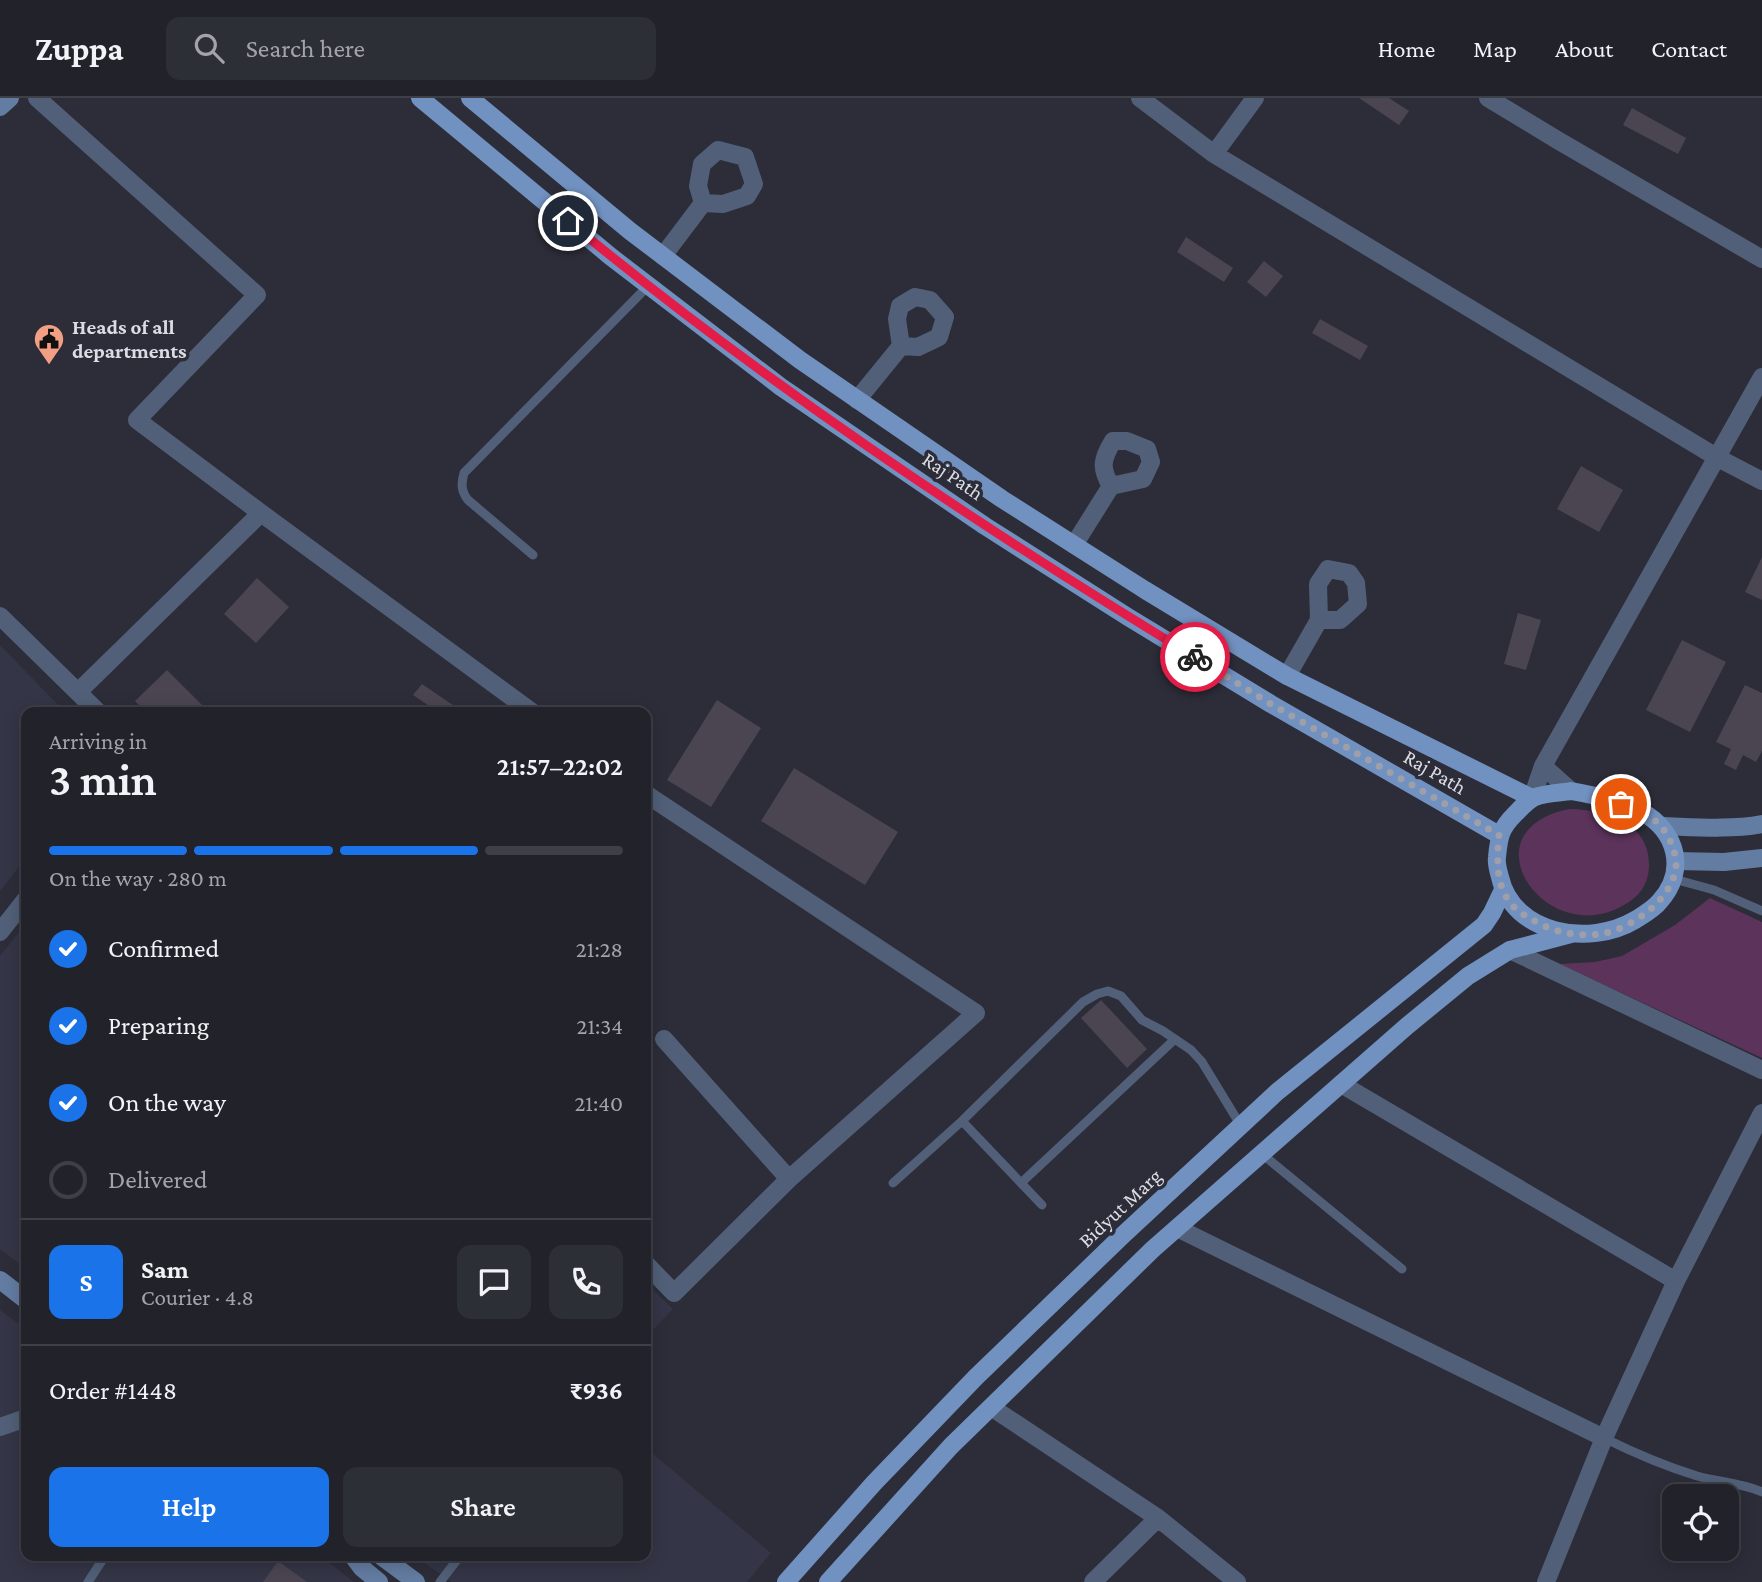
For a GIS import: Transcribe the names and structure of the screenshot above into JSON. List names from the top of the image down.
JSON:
{
  "streets": {
    "main road": ["Raj Path", "Bidyut Marg"]
  },
  "crossings": [
    ["Raj Path", "Bidyut Marg"]
  ],
  "places": {
    "public building": ["Heads of all departments"]
  },
  "page": {
    "header": "Zuppa",
    "search": "Search here",
    "nav": [
      "Home",
      "Map",
      "About",
      "Contact"
    ],
    "heading": ["3 min", "Arriving in", "21:57–22:02"],
    "panel": [
      "Sam",
      "Courier · 4.8",
      "Order #1448",
      "₹936"
    ],
    "bar": "On the way · 280 m",
    "list": [
      ["Confirmed", "21:28"],
      ["Preparing", "21:34"],
      ["On the way", "21:40"],
      "Delivered"
    ],
    "round": "S",
    "buttons": ["Help", "Share"]
  }
}
